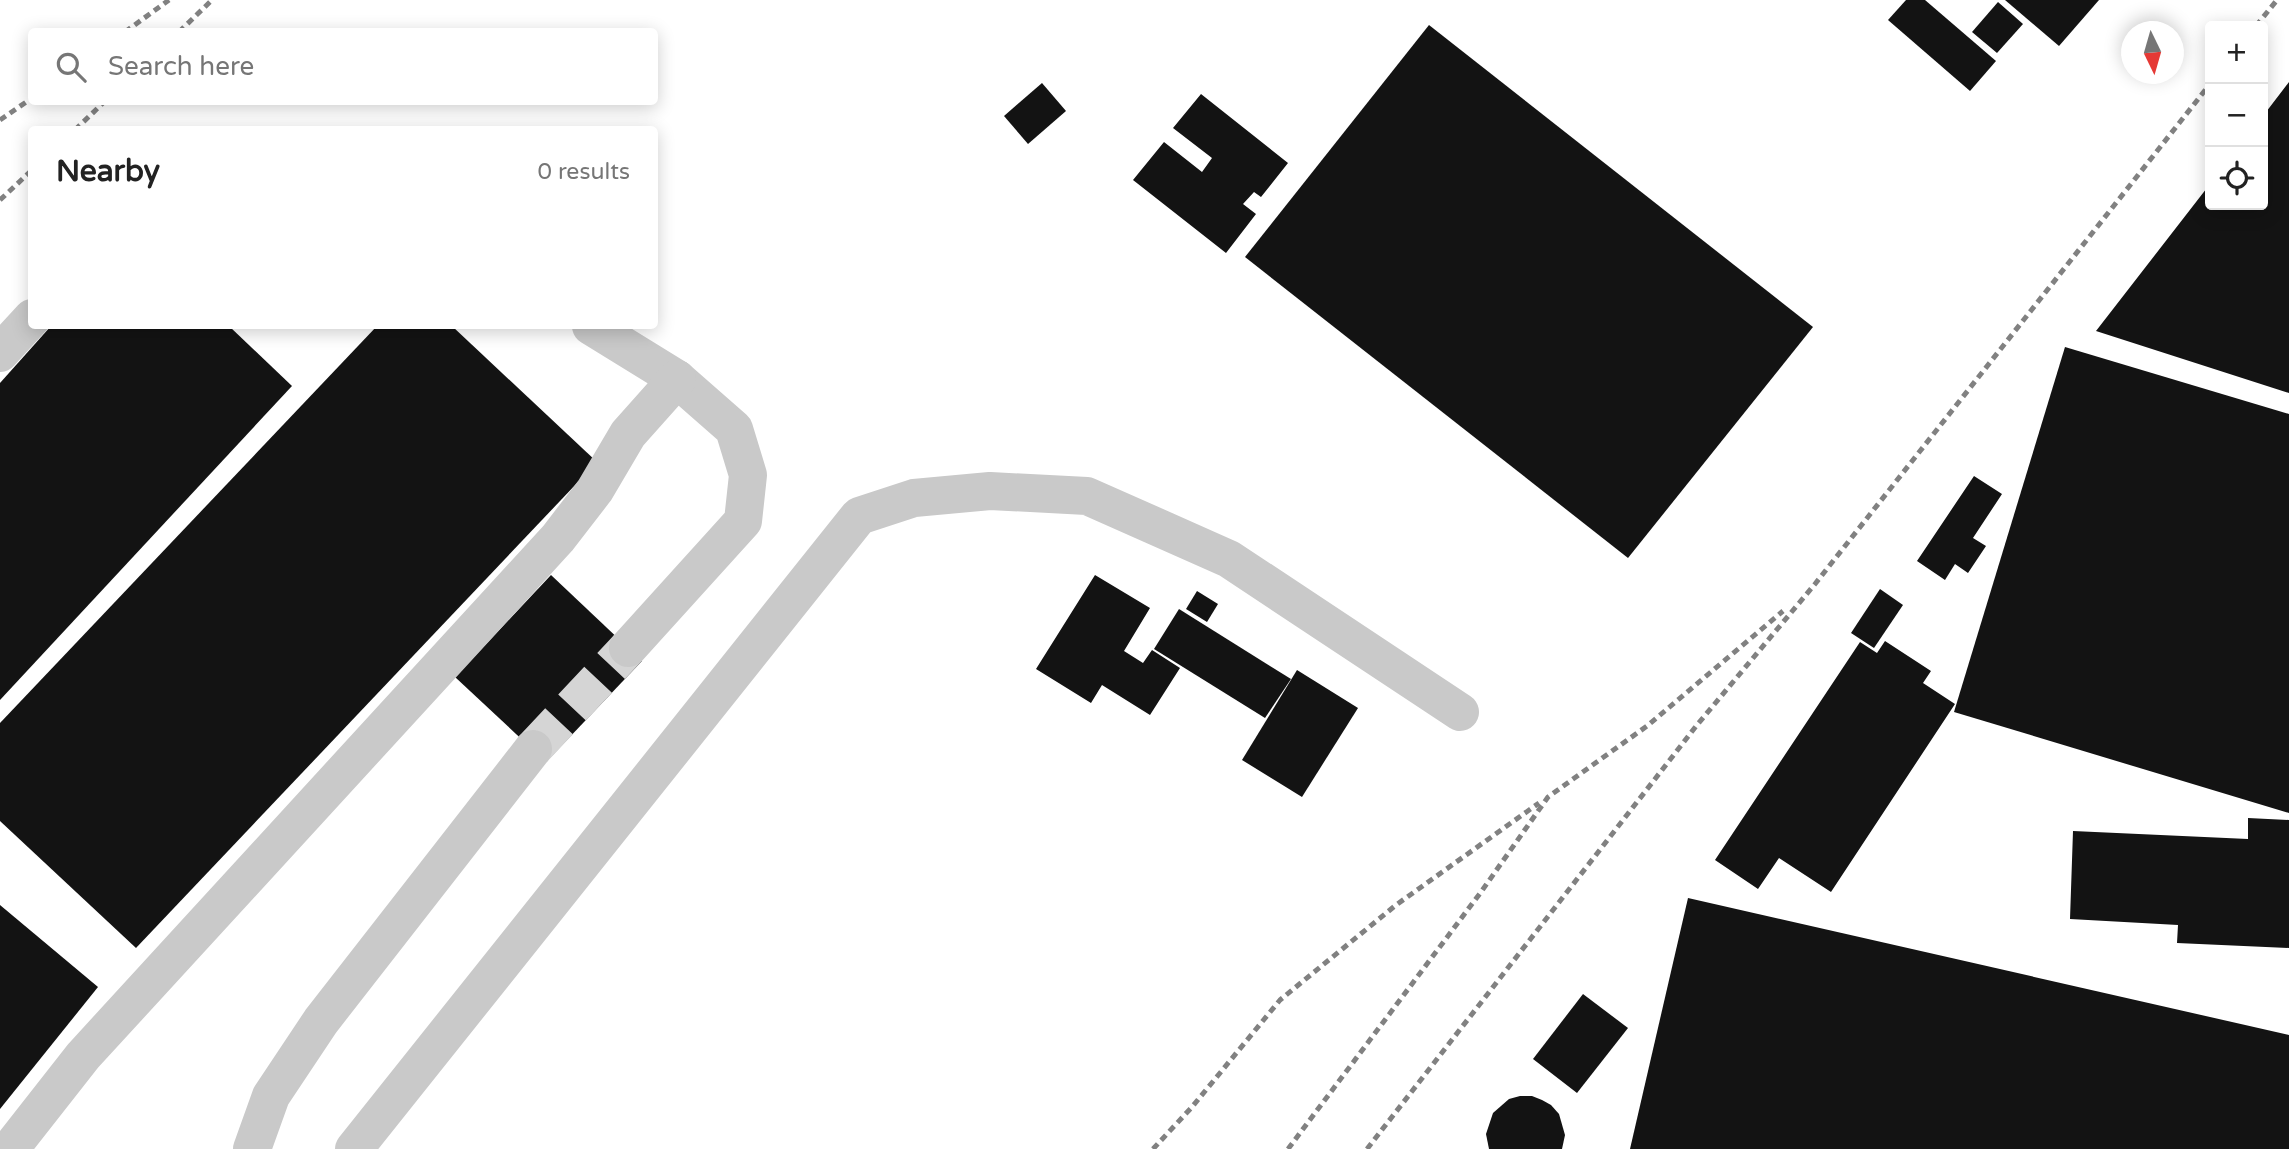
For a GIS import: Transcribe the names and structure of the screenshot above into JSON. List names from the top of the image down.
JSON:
{
  "north": "bottom",
  "page": {
    "map_buttons": ["+", "−"],
    "search": "Search here",
    "heading": ["Nearby", "0 results"]
  }
}
